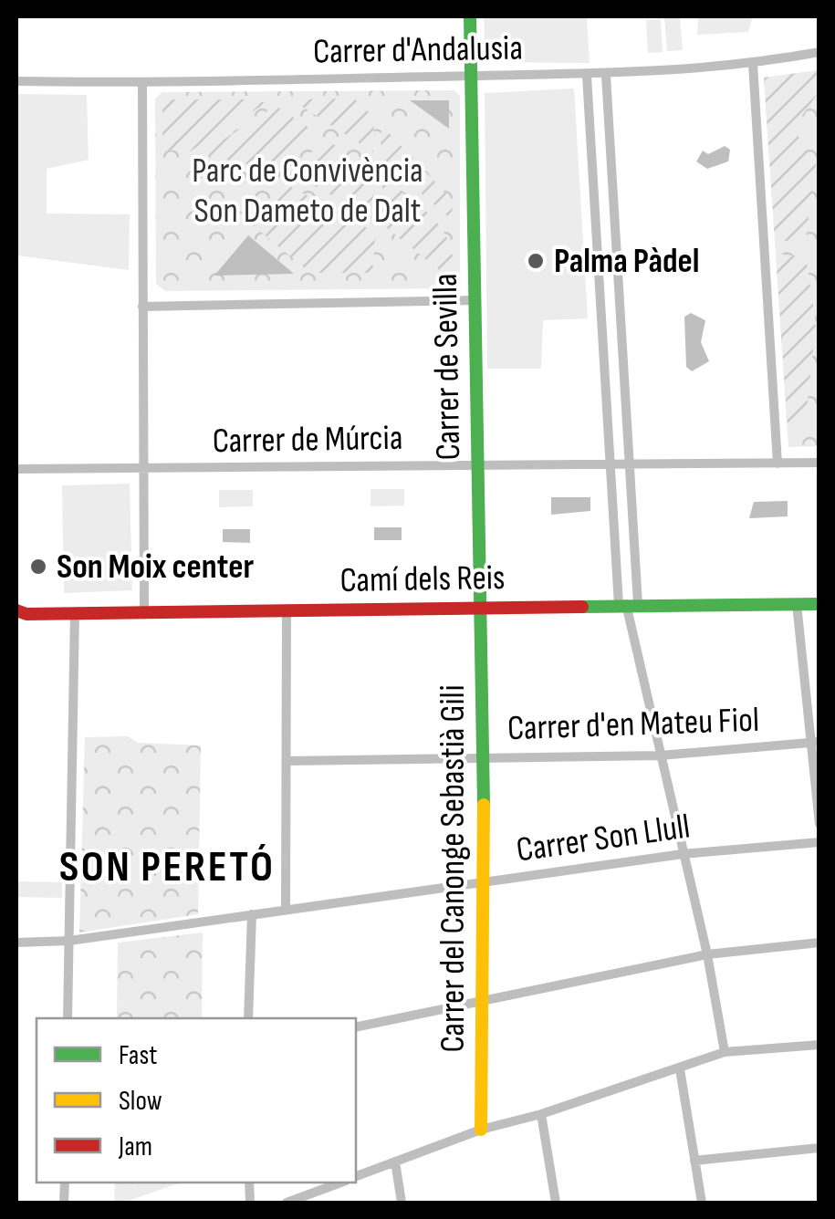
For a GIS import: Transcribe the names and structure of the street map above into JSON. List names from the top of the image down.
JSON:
{
  "streets": {
    "street": [
      "Carrer d'Andalusia",
      "Carrer de Sevilla",
      "Carrer de Múrcia",
      "Camí dels Reis",
      "Carrer d'en Mateu Fiol",
      "Carrer Son Llull",
      "Carrer del Canonge Sebastià Gili"
    ]
  },
  "crossings": [
    ["Carrer d'Andalusia", "Carrer de Sevilla"],
    ["Carrer de Sevilla", "Carrer de Múrcia"],
    ["Carrer de Sevilla", "Camí dels Reis"],
    ["Carrer de Sevilla", "Carrer del Canonge Sebastià Gili"],
    ["Camí dels Reis", "Carrer del Canonge Sebastià Gili"],
    ["Carrer d'en Mateu Fiol", "Carrer del Canonge Sebastià Gili"],
    ["Carrer Son Llull", "Carrer del Canonge Sebastià Gili"]
  ],
  "districts": ["SON PERETÓ"],
  "parks": ["Parc de Convivència Son Dameto de Dalt"],
  "places": ["Palma Pàdel", "Son Moix center"],
  "legend": ["Fast", "Slow", "Jam"]
}
